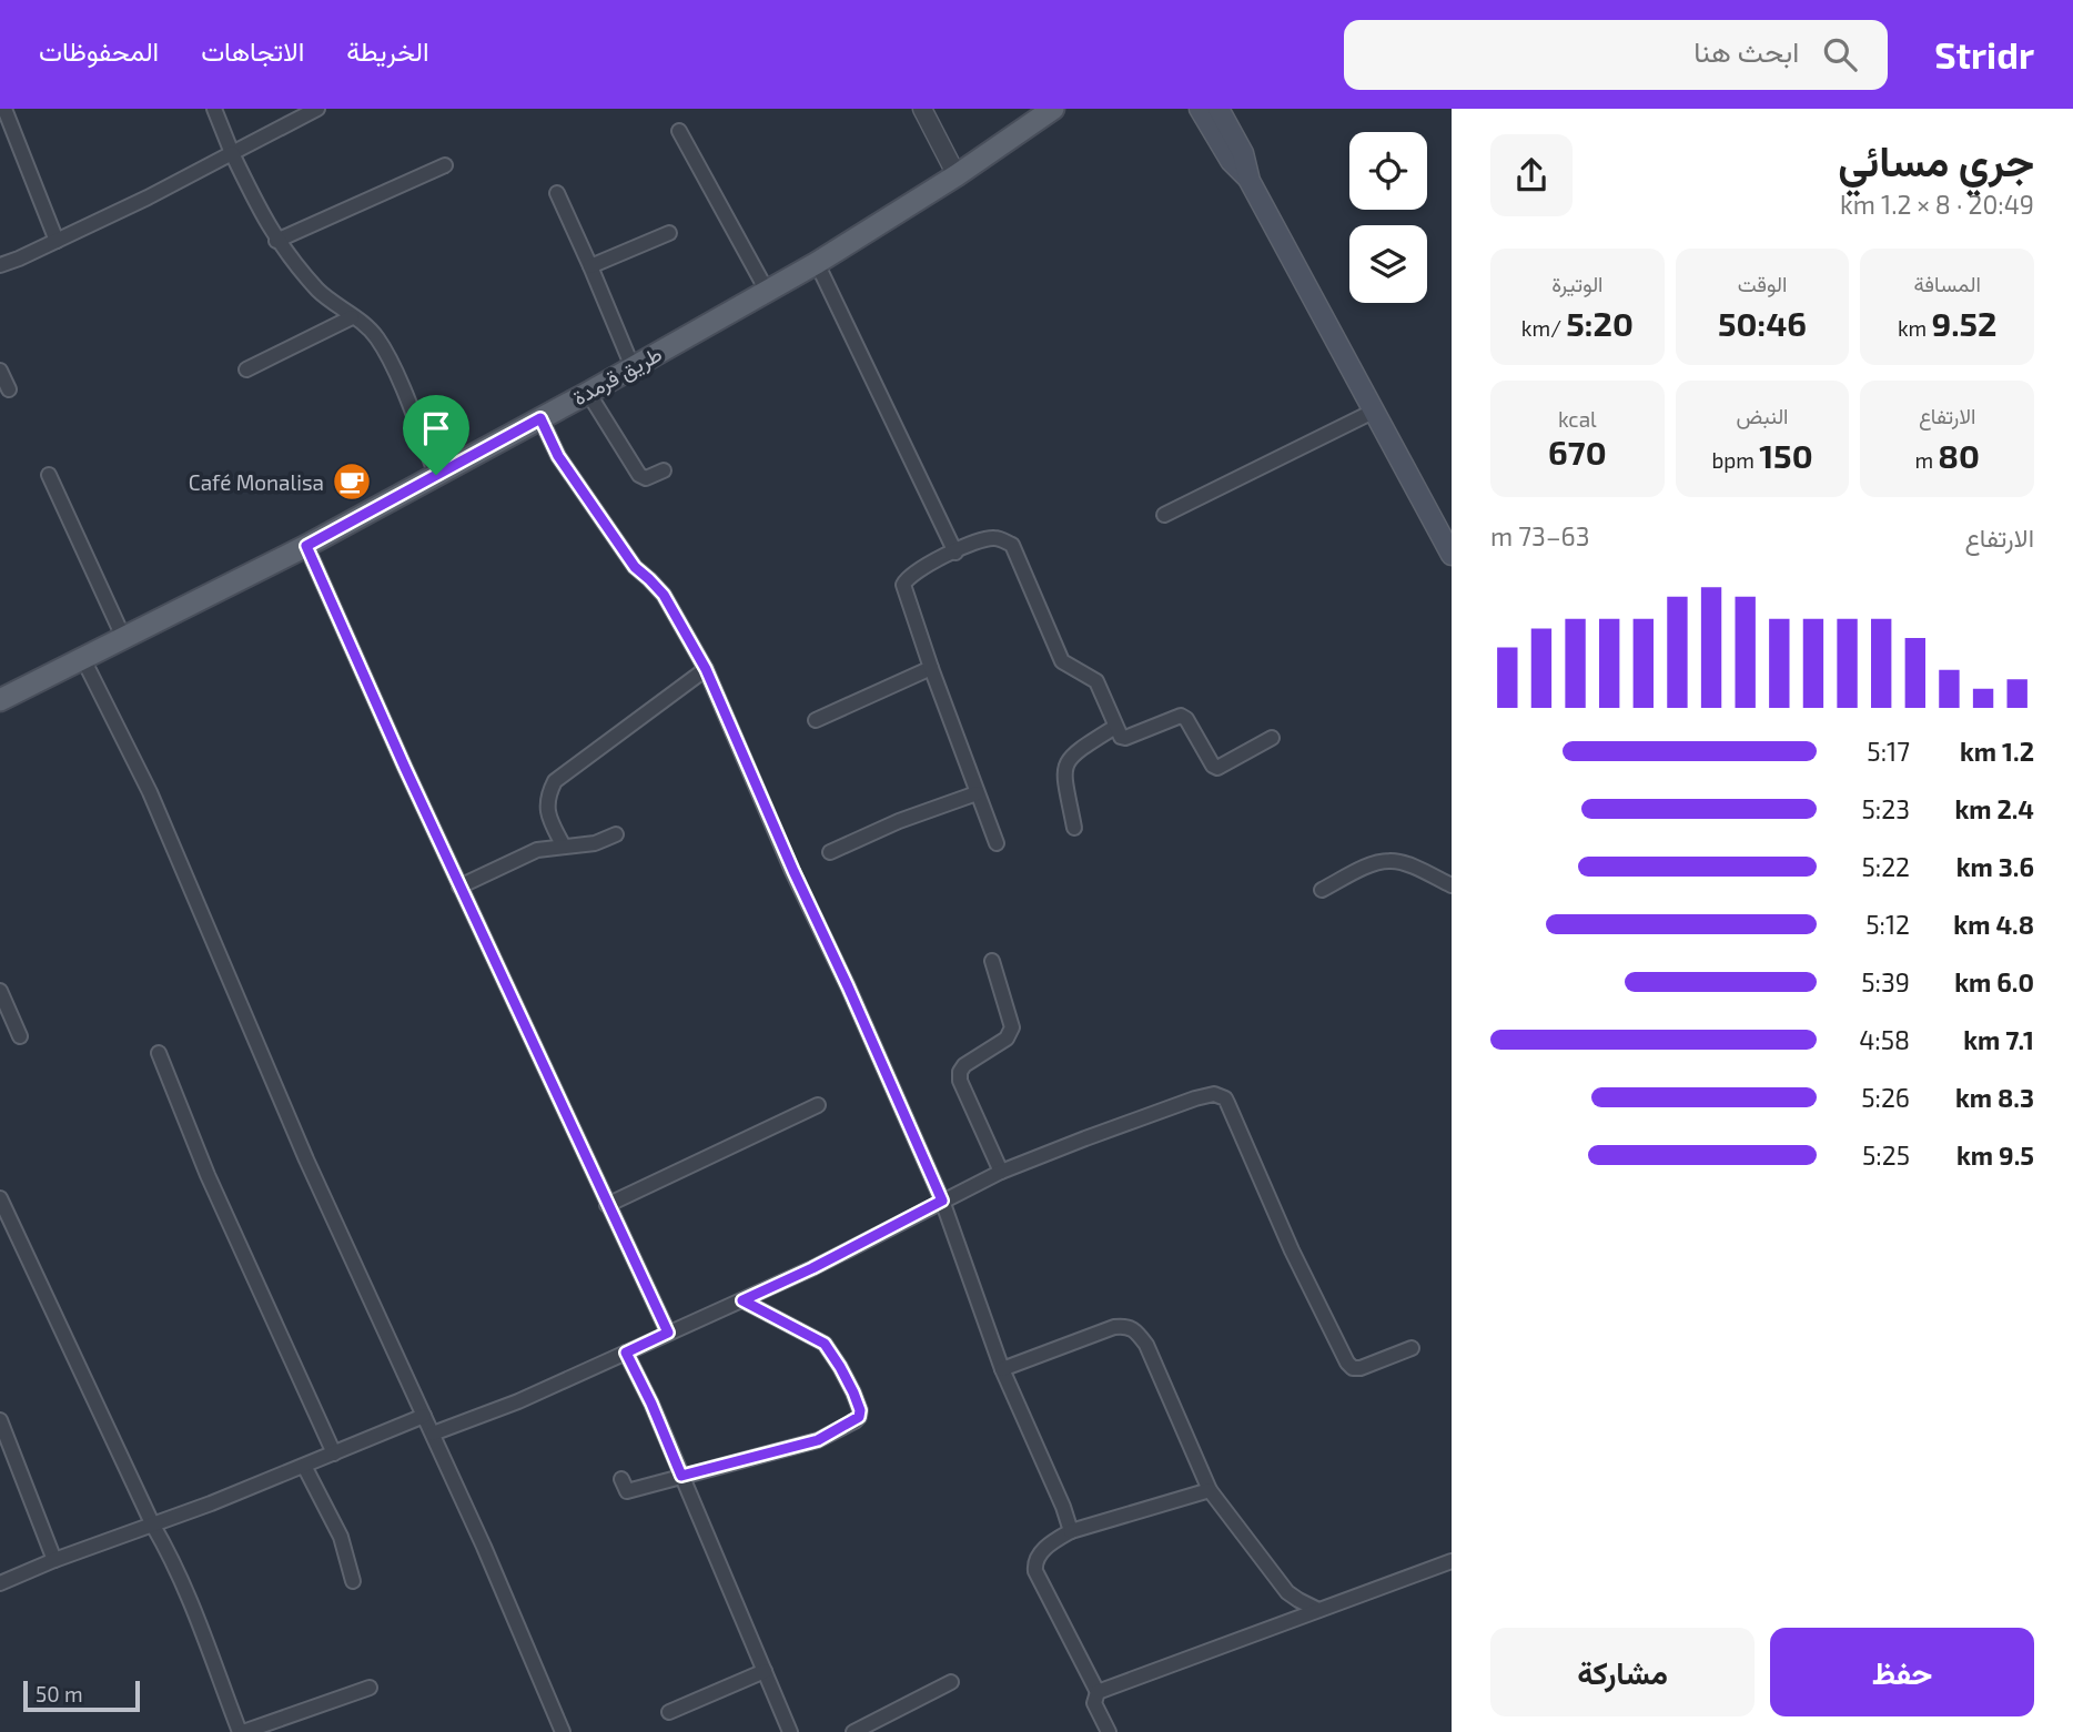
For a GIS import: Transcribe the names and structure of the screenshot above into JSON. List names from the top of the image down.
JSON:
{
  "streets": {
    "main road": ["طريق قرمدة"]
  },
  "places": {
    "cafe": ["Café Monalisa"]
  },
  "scale_bar": "50 m",
  "page": {
    "header": "Stridr",
    "search": "ابحث هنا",
    "nav": ["الخريطة", "الاتجاهات", "المحفوظات"],
    "heading": ["جري مسائي", "20:49 · 8 × 1.2 km"],
    "stats": [
      ["المسافة", "9.52 km"],
      ["الوقت", "50:46"],
      ["الوتيرة", "5:20 /km"],
      ["الارتفاع", "80 m"],
      ["النبض", "150 bpm"],
      ["kcal", "670"]
    ],
    "chart": ["الارتفاع", "63–73 m"],
    "list": [
      {
        "name": "1.2 km",
        "note": "5:17"
      },
      {
        "name": "2.4 km",
        "note": "5:23"
      },
      {
        "name": "3.6 km",
        "note": "5:22"
      },
      {
        "name": "4.8 km",
        "note": "5:12"
      },
      {
        "name": "6.0 km",
        "note": "5:39"
      },
      {
        "name": "7.1 km",
        "note": "4:58"
      },
      {
        "name": "8.3 km",
        "note": "5:26"
      },
      {
        "name": "9.5 km",
        "note": "5:25"
      }
    ],
    "buttons": ["حفظ", "مشاركة"],
    "scale": "50 m"
  }
}
